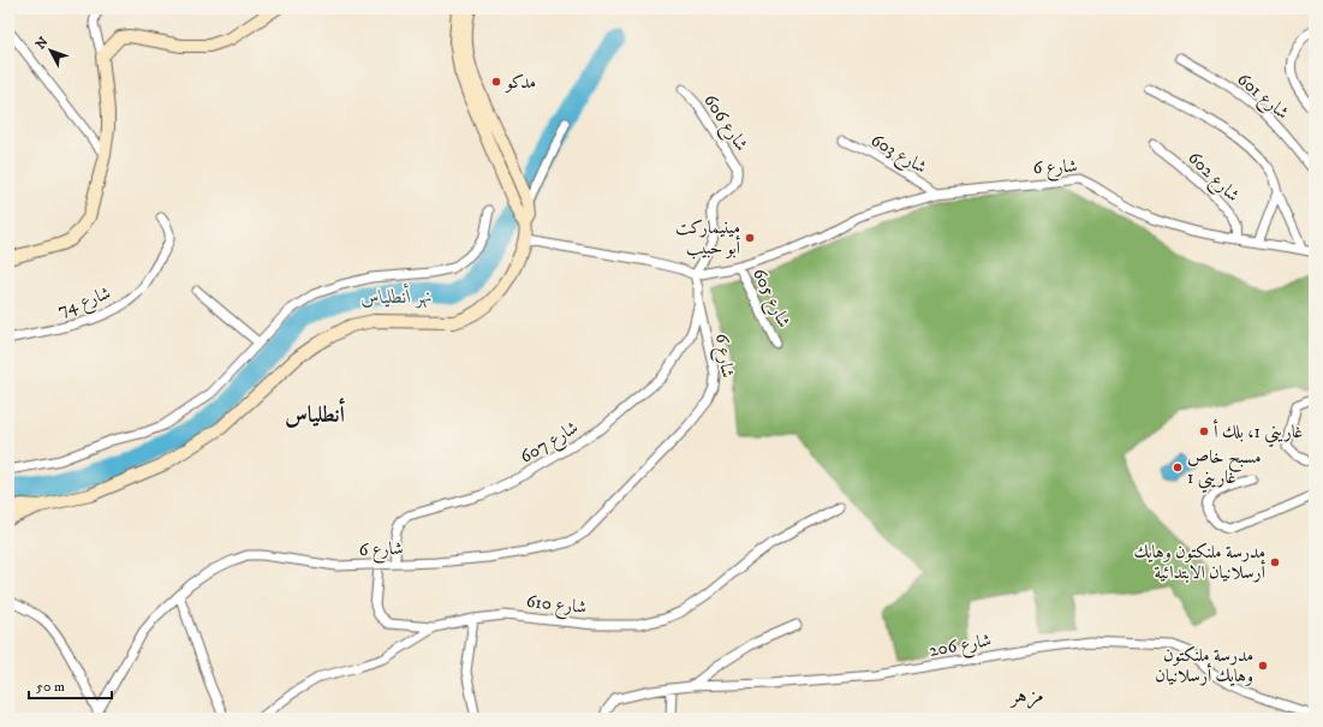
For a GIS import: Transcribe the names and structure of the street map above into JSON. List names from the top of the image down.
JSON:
{
  "streets": {
    "street": [
      "شارع 601",
      "شارع 606",
      "شارع 603",
      "شارع 6",
      "شارع 602",
      "شارع 605",
      "شارع 74",
      "شارع 607",
      "شارع 610",
      "شارع 206"
    ]
  },
  "crossings": [
    ["شارع 606", "شارع 6"],
    ["شارع 603", "شارع 6"],
    ["شارع 6", "شارع 602"],
    ["شارع 6", "شارع 605"],
    ["شارع 6", "شارع 607"]
  ],
  "districts": ["أنطلياس", "مزهر"],
  "water": ["نهر أنطلياس"],
  "places": [
    "مدكو",
    "مينيماركت أبو حبيب",
    "غاريني 1، بلك أ",
    "مسبح خاص غاريني 1",
    "مدرسة ملنكتون وهايك أرسلانيان الابتدائية",
    "مدرسة ملنكتون وهايك أرسلانيان"
  ],
  "scale_bar": "50 m",
  "north": "top left"
}
